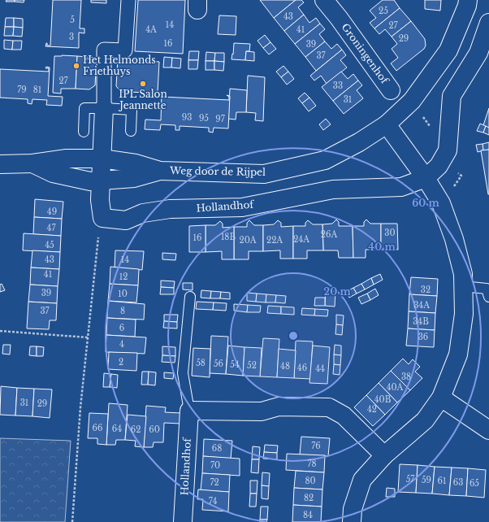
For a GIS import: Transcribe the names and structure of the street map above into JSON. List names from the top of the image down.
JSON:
{
  "streets": {
    "street": ["Groningenhof", "Weg door de Rijpel", "Hollandhof"]
  },
  "places": ["Het Helmonds Friethuys", "IPL Salon Jeannette"],
  "house_numbers": [
    "25",
    "43",
    "5",
    "14",
    "27",
    "4A",
    "41",
    "3",
    "29",
    "16",
    "39",
    "37",
    "27",
    "33",
    "79",
    "81",
    "31",
    "93",
    "95",
    "97",
    "49",
    "47",
    "30",
    "26A",
    "18B",
    "16",
    "24A",
    "20A",
    "22A",
    "45",
    "43",
    "14",
    "41",
    "12",
    "32",
    "39",
    "10",
    "34A",
    "37",
    "8",
    "34B",
    "6",
    "36",
    "4",
    "2",
    "58",
    "56",
    "54",
    "52",
    "48",
    "46",
    "44",
    "38",
    "40A",
    "40B",
    "31",
    "29",
    "42",
    "66",
    "64",
    "62",
    "60",
    "76",
    "68",
    "78",
    "70",
    "57",
    "59",
    "80",
    "61",
    "72",
    "63",
    "65",
    "82",
    "74",
    "84"
  ],
  "rings": ["60 m", "40 m", "20 m"]
}
